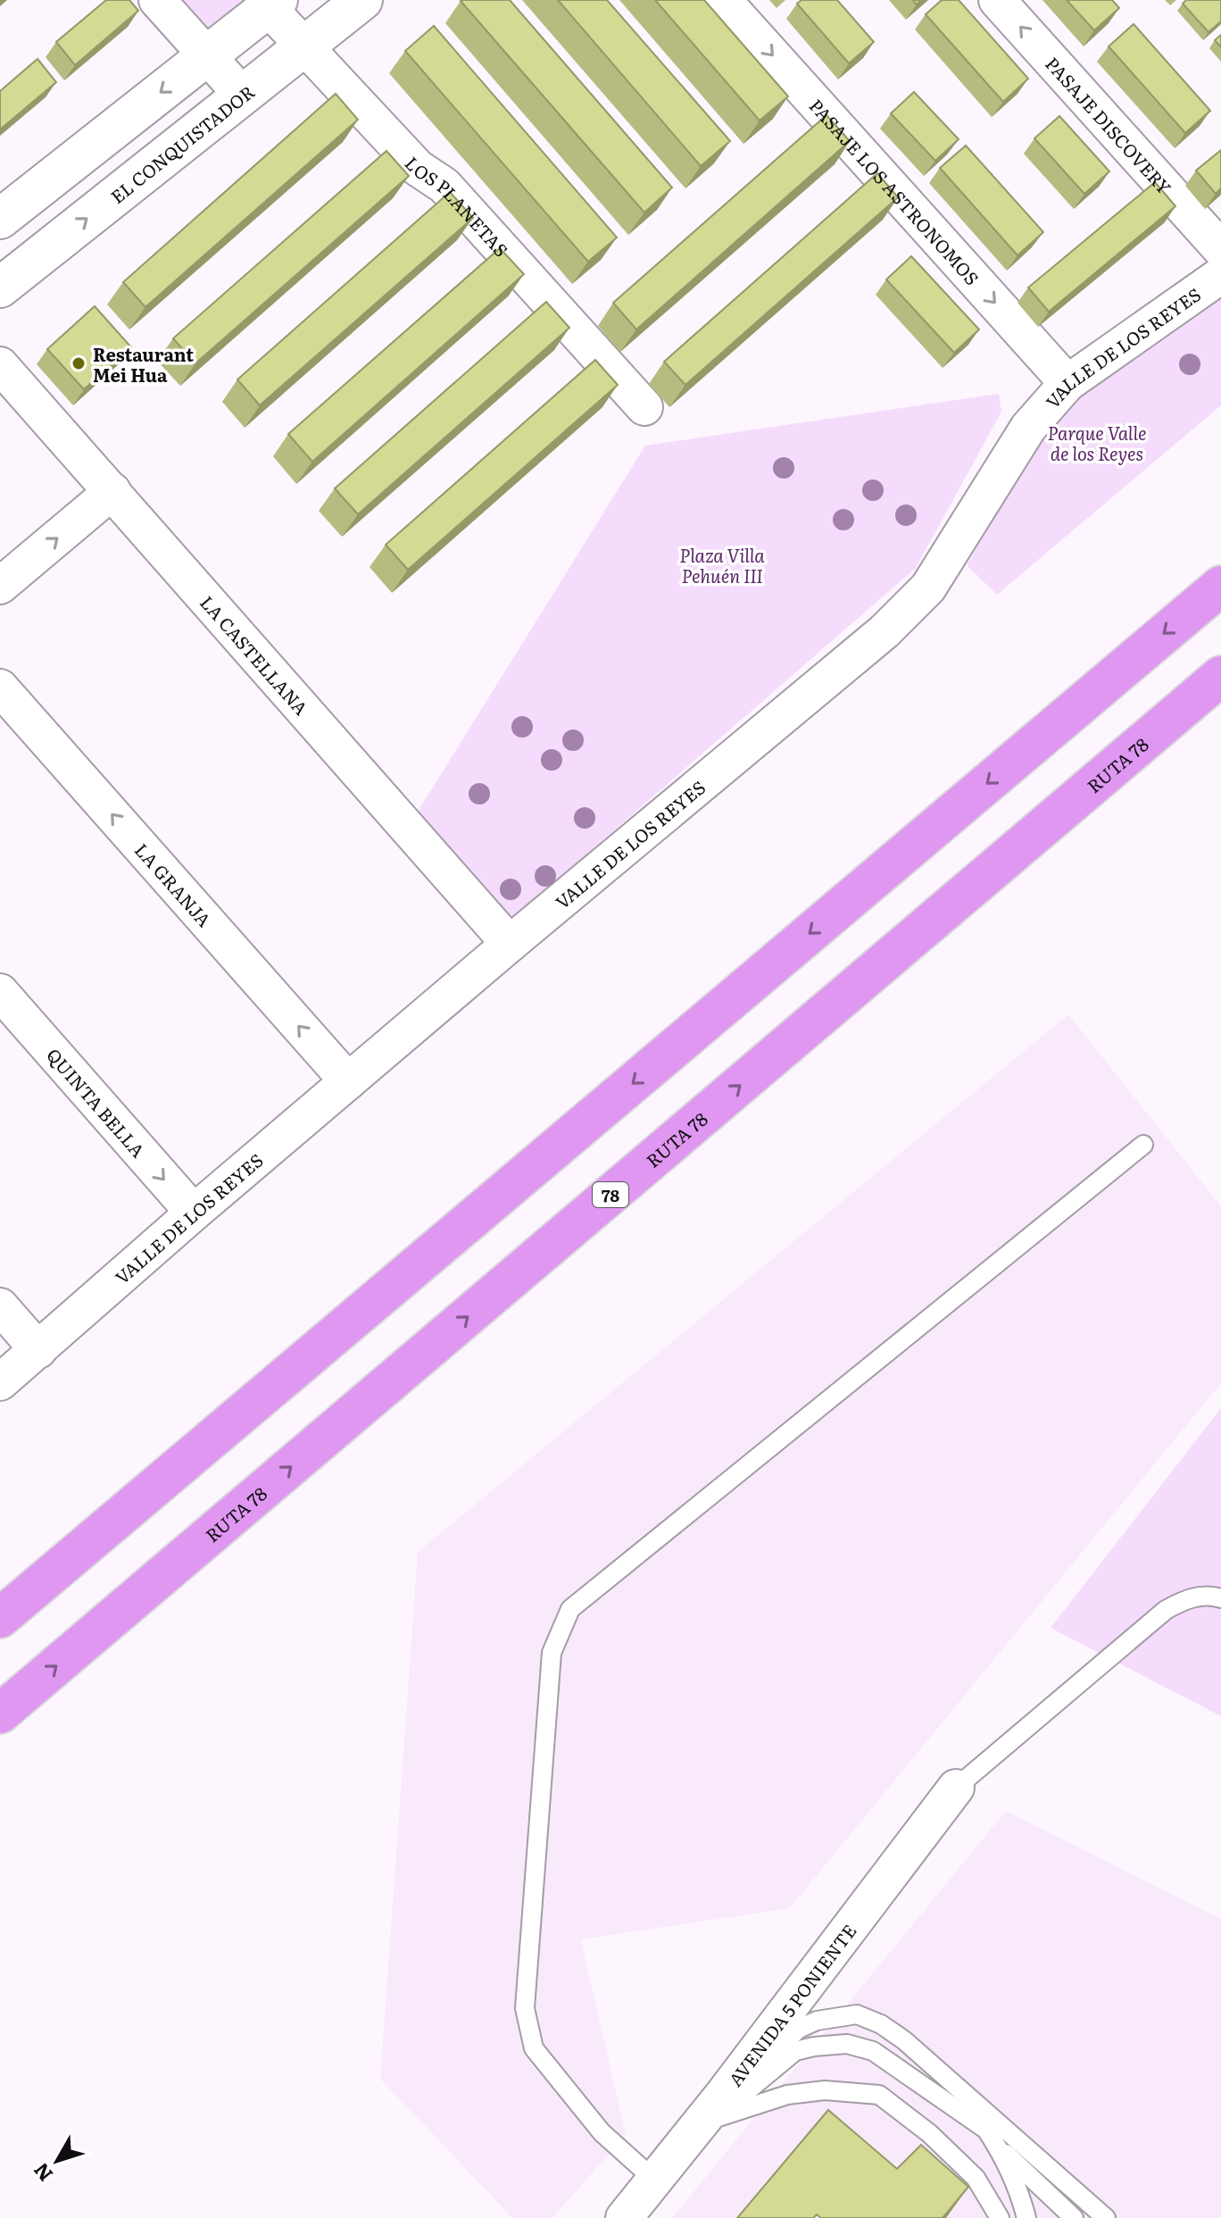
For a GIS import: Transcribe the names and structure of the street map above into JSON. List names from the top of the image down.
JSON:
{
  "streets": {
    "highway": ["RUTA 78", "78"],
    "main road": ["EL CONQUISTADOR"],
    "street": [
      "PASAJE DISCOVERY",
      "PASAJE LOS ASTRONOMOS",
      "LOS PLANETAS",
      "VALLE DE LOS REYES",
      "LA CASTELLANA",
      "LA GRANJA",
      "QUINTA BELLA",
      "AVENIDA 5 PONIENTE"
    ]
  },
  "crossings": [
    ["EL CONQUISTADOR", "LOS PLANETAS"],
    ["PASAJE LOS ASTRONOMOS", "VALLE DE LOS REYES"],
    ["VALLE DE LOS REYES", "LA CASTELLANA"],
    ["VALLE DE LOS REYES", "LA GRANJA"],
    ["VALLE DE LOS REYES", "QUINTA BELLA"]
  ],
  "one_way": [
    "PASAJE DISCOVERY",
    "PASAJE LOS ASTRONOMOS",
    "LA GRANJA",
    "QUINTA BELLA"
  ],
  "parks": ["Parque Valle de los Reyes", "Plaza Villa Pehuén III"],
  "places": ["Restaurant Mei Hua"],
  "north": "bottom left"
}
